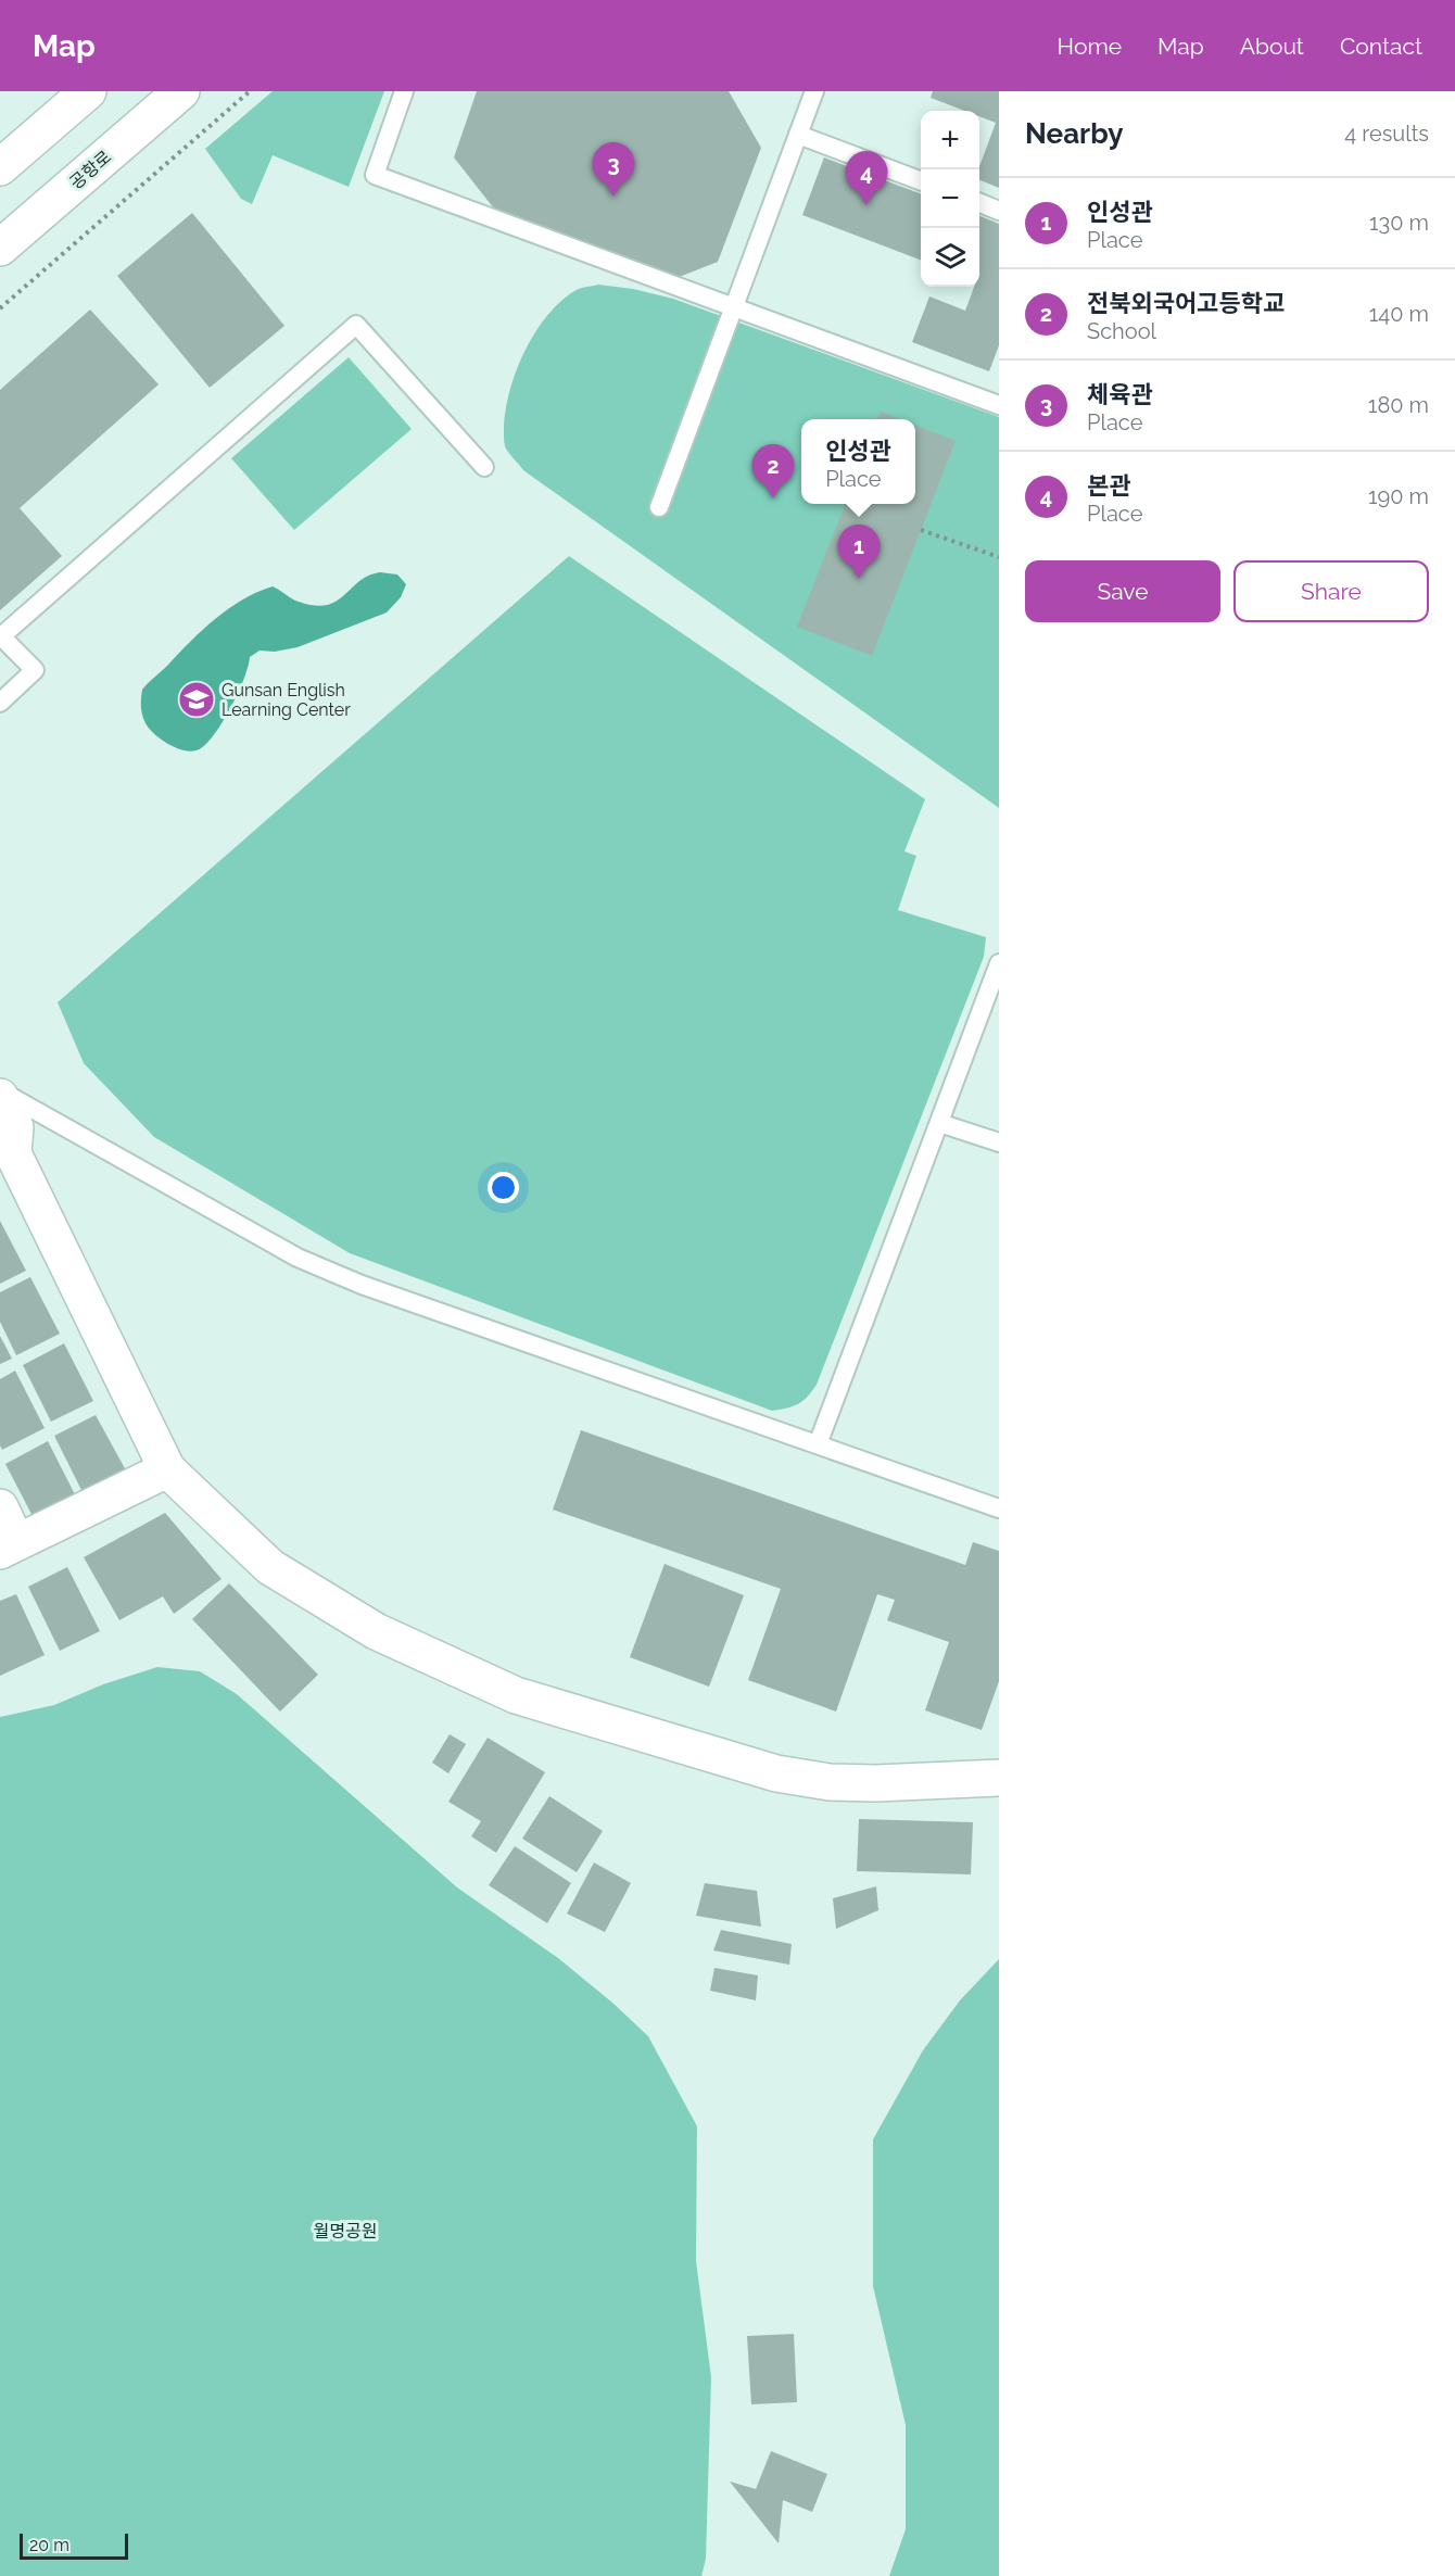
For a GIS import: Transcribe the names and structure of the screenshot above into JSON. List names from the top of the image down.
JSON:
{
  "streets": {
    "street": ["공항로"]
  },
  "parks": ["월명공원"],
  "places": {
    "school or university": ["Gunsan English Learning Center"]
  },
  "scale_bar": "20 m",
  "page": {
    "header": "Map",
    "nav": [
      "Home",
      "Map",
      "About",
      "Contact"
    ],
    "heading": ["Nearby", "4 results"],
    "map_buttons": ["+", "−"],
    "pins": [
      "3",
      "4",
      "2",
      "1"
    ],
    "list": [
      {
        "mark": "1",
        "name": "인성관",
        "note": "Place",
        "value": "130 m"
      },
      {
        "mark": "2",
        "name": "전북외국어고등학교",
        "note": "School",
        "value": "140 m"
      },
      {
        "mark": "3",
        "name": "체육관",
        "note": "Place",
        "value": "180 m"
      },
      {
        "mark": "4",
        "name": "본관",
        "note": "Place",
        "value": "190 m"
      }
    ],
    "popup": ["인성관", "Place"],
    "buttons": ["Save", "Share"],
    "scale": "20 m"
  }
}
